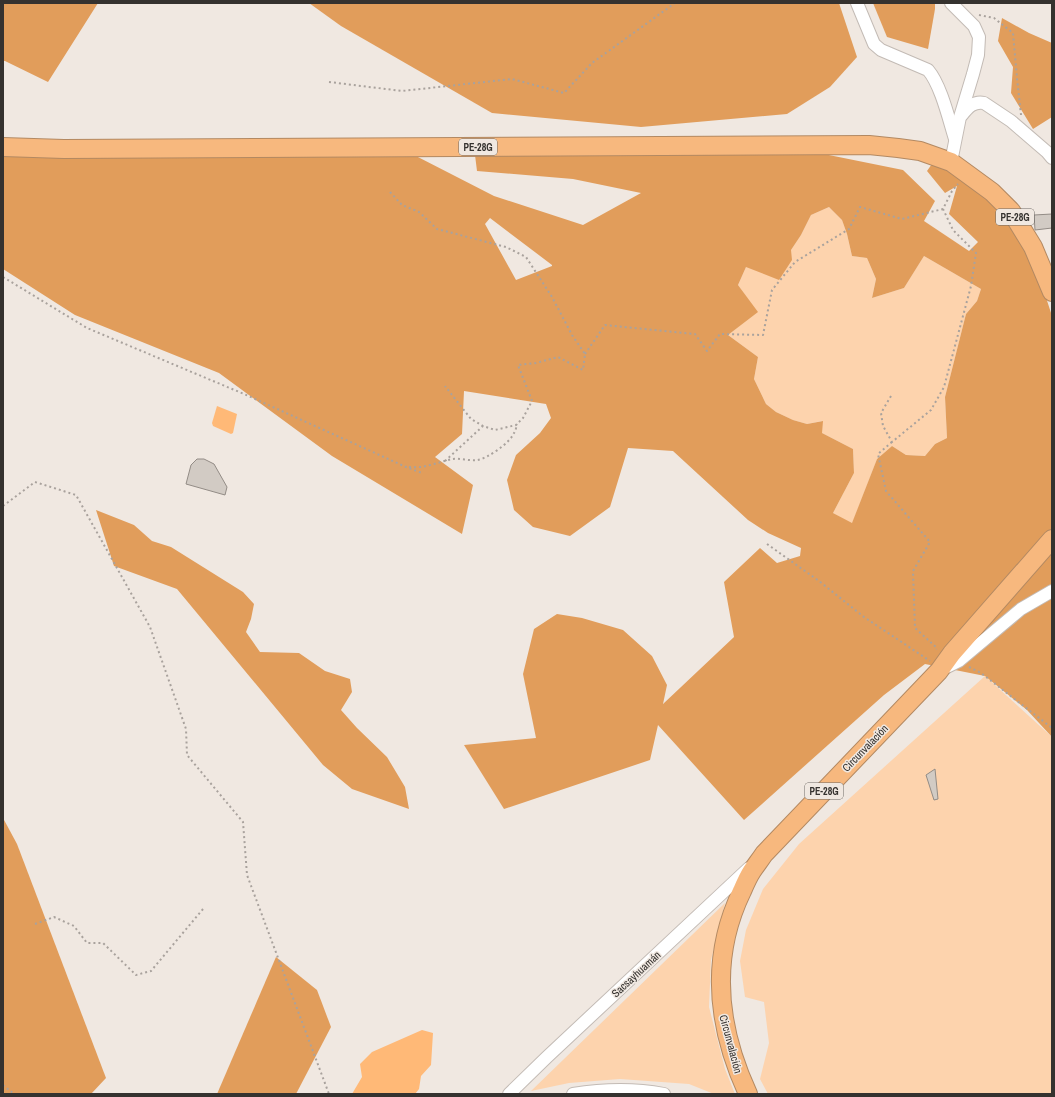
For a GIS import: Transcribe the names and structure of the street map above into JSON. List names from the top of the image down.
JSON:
{
  "streets": {
    "highway": ["PE-28G", "Circunvalación"],
    "street": ["Sacsayhuamán"]
  },
  "crossings": [
    ["Circunvalación", "Sacsayhuamán"]
  ]
}
